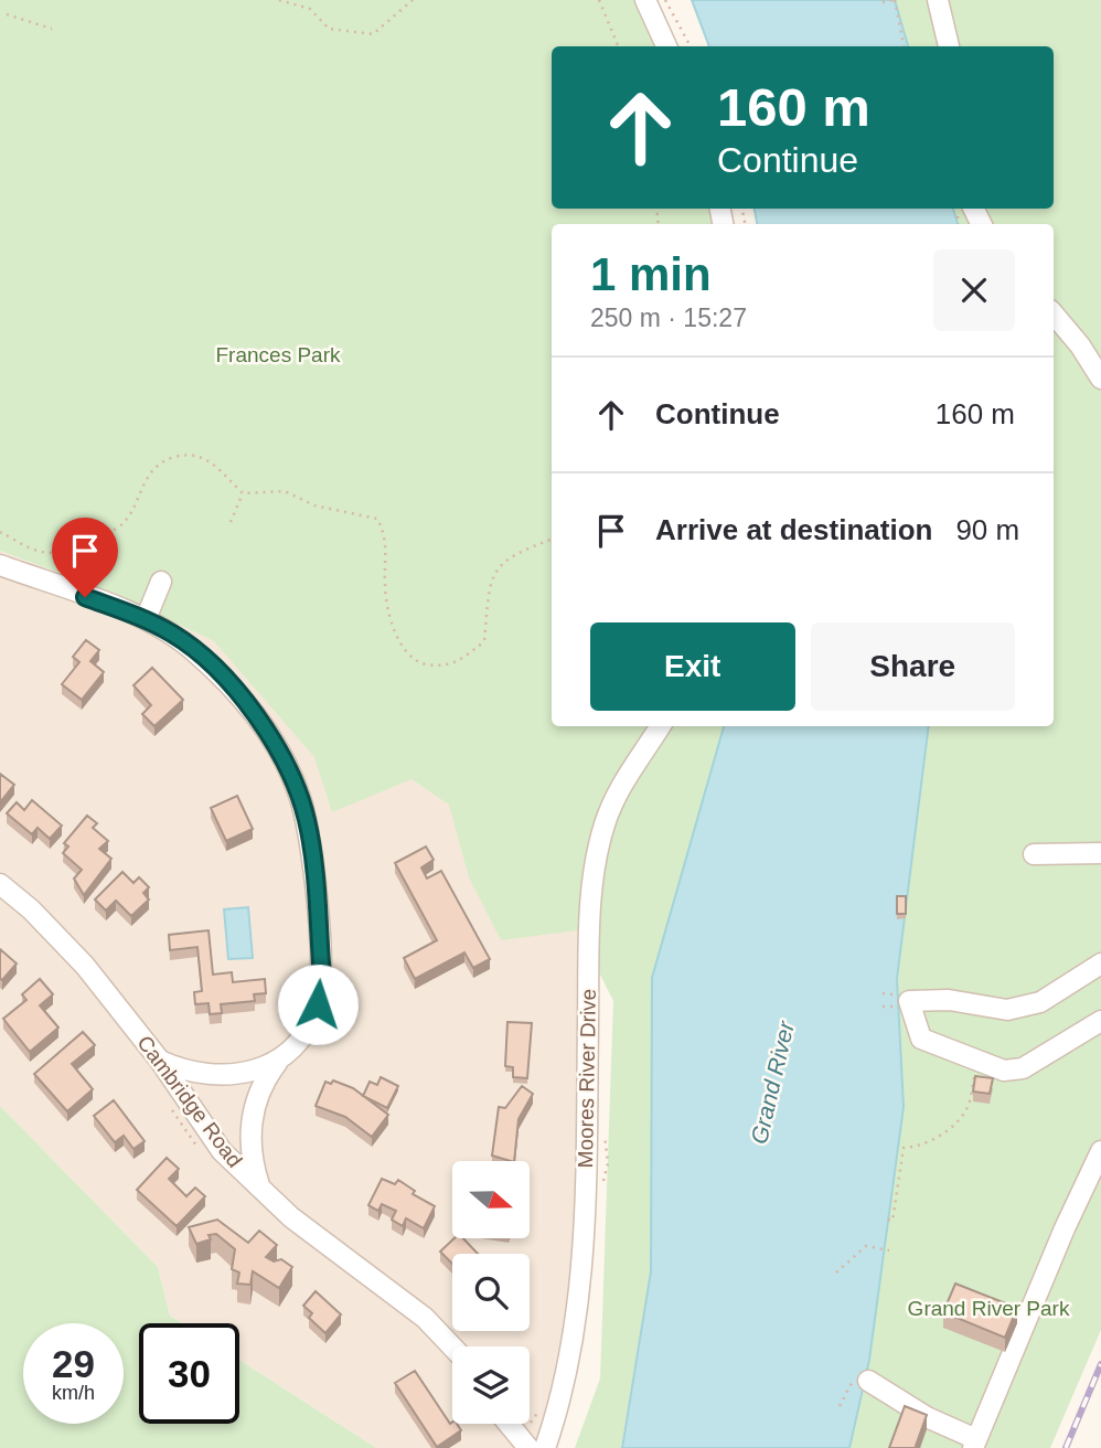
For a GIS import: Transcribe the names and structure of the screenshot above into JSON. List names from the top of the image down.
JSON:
{
  "streets": {
    "street": ["Moores River Drive", "Cambridge Road"]
  },
  "water": ["Grand River"],
  "parks": ["Frances Park", "Grand River Park"],
  "north": "right",
  "page": {
    "turn": ["160 m", "Continue"],
    "heading": ["1 min", "250 m · 15:27"],
    "list": [
      {
        "name": "Continue",
        "value": "160 m"
      },
      {
        "name": "Arrive at destination",
        "value": "90 m"
      }
    ],
    "buttons": ["Exit", "Share"],
    "speed": "29 km/h",
    "limit": "30"
  }
}
